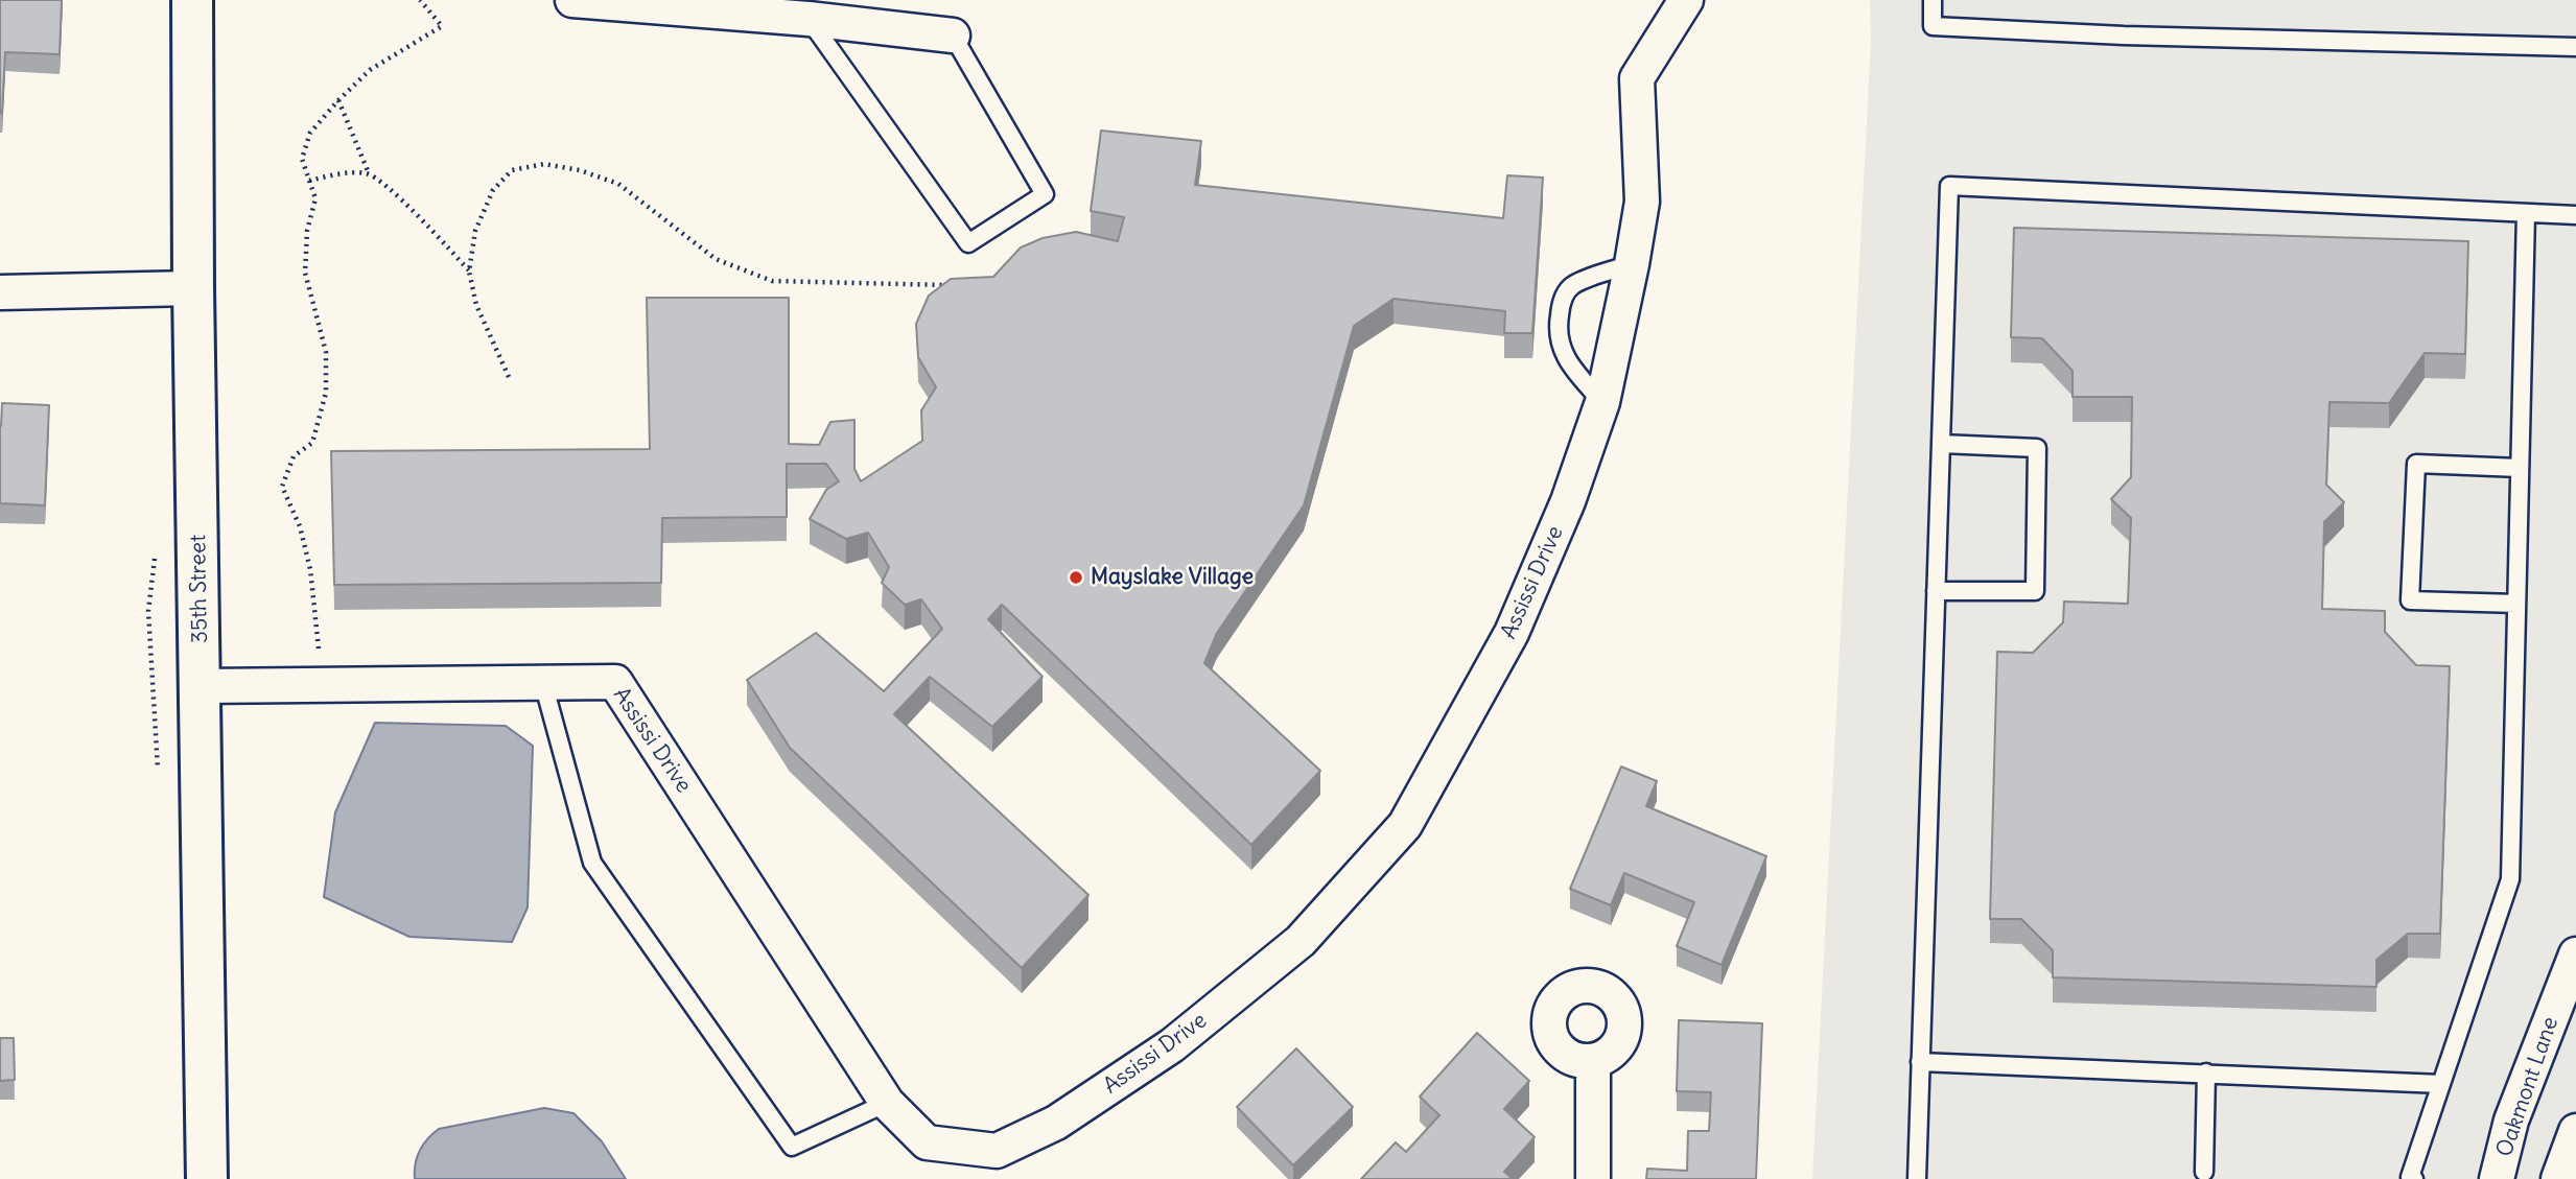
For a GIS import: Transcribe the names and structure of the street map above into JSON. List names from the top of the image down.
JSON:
{
  "streets": {
    "street": ["Assissi Drive", "35th Street", "Oakmont Lane"]
  },
  "crossings": [
    ["Assissi Drive", "35th Street"]
  ],
  "places": ["Mayslake Village"]
}
